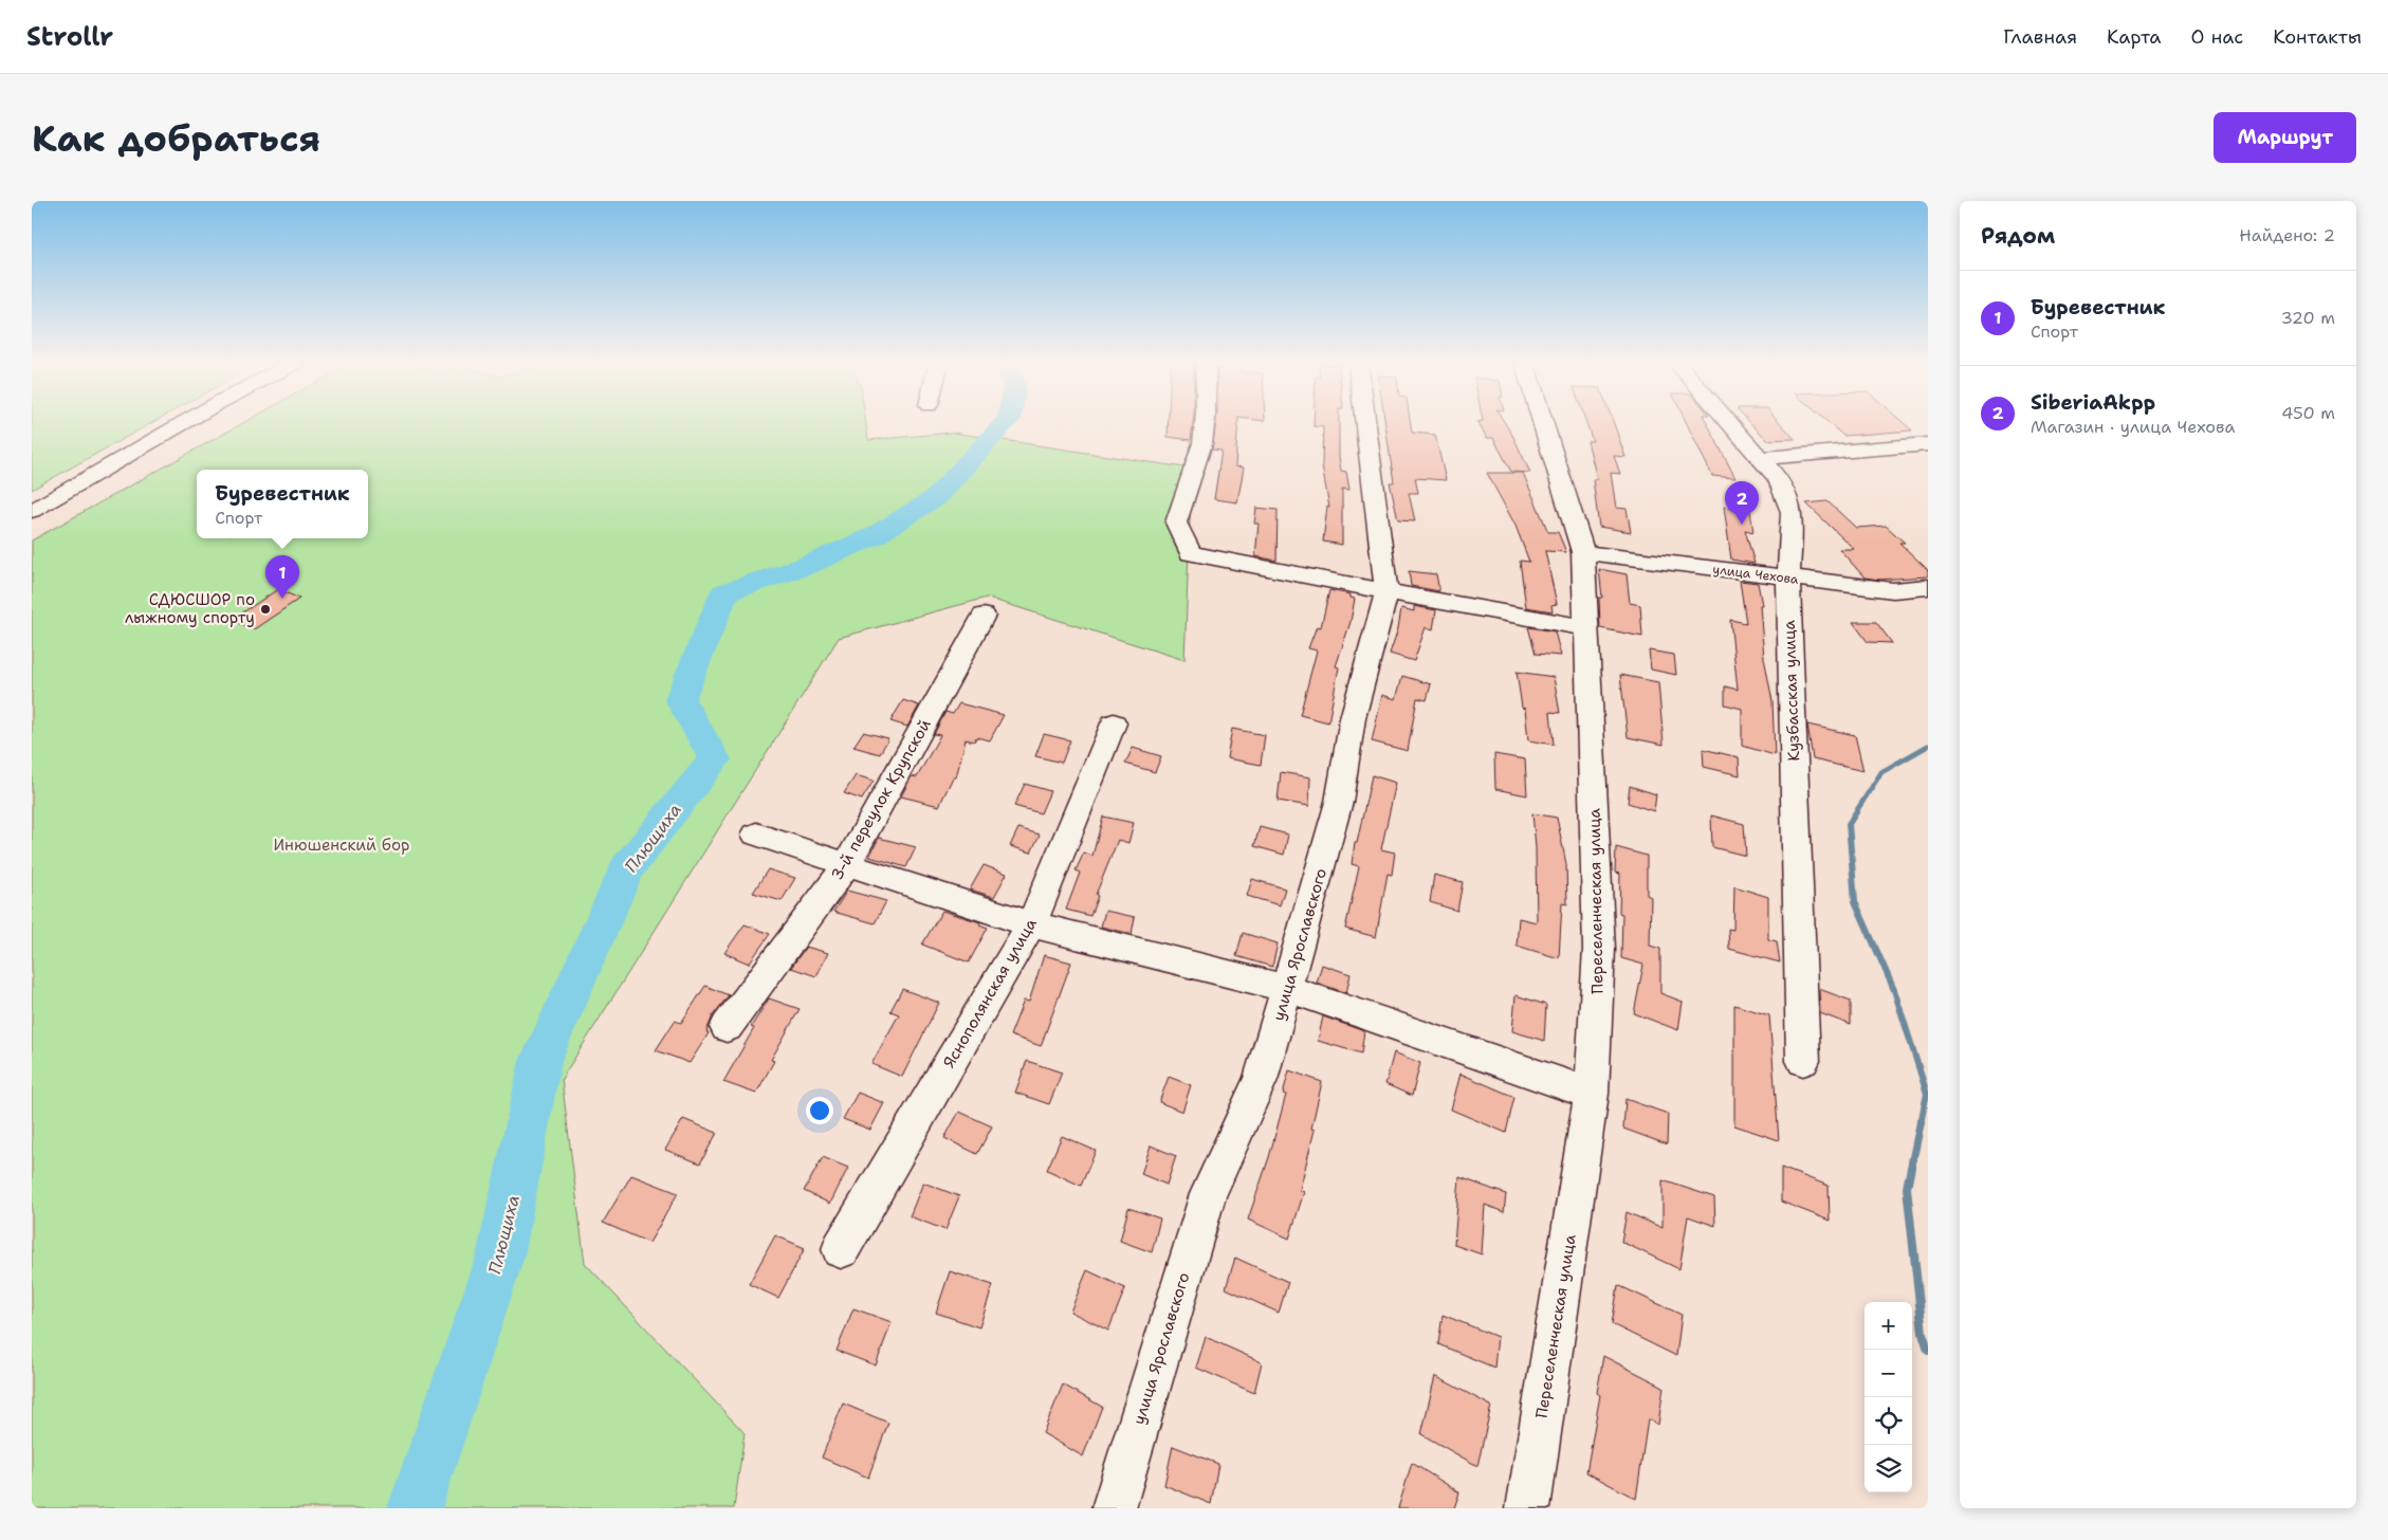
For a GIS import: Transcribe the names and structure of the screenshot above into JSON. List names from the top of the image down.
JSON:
{
  "streets": {
    "street": [
      "улица Чехова",
      "Кузбасская улица",
      "3-й переулок Крупской",
      "Переселенческая улица",
      "улица Ярославского",
      "Яснополянская улица"
    ]
  },
  "crossings": [
    ["улица Чехова", "Кузбасская улица"],
    ["улица Чехова", "Переселенческая улица"]
  ],
  "water": ["Плющиха"],
  "parks": ["Инюшенский бор"],
  "places": ["СДЮСШОР по лыжному спорту"],
  "page": {
    "header": "Strollr",
    "nav": [
      "Главная",
      "Карта",
      "О нас",
      "Контакты"
    ],
    "buttons": "Маршрут",
    "title": "Как добраться",
    "heading": ["Рядом", "Найдено: 2"],
    "list": [
      {
        "mark": "1",
        "name": "Буревестник",
        "note": "Спорт",
        "value": "320 m"
      },
      {
        "mark": "2",
        "name": "SiberiaAkpp",
        "note": "Магазин · улица Чехова",
        "value": "450 m"
      }
    ],
    "popup": ["Буревестник", "Спорт"],
    "pins": ["2", "1"],
    "map_buttons": ["+", "−"]
  }
}
